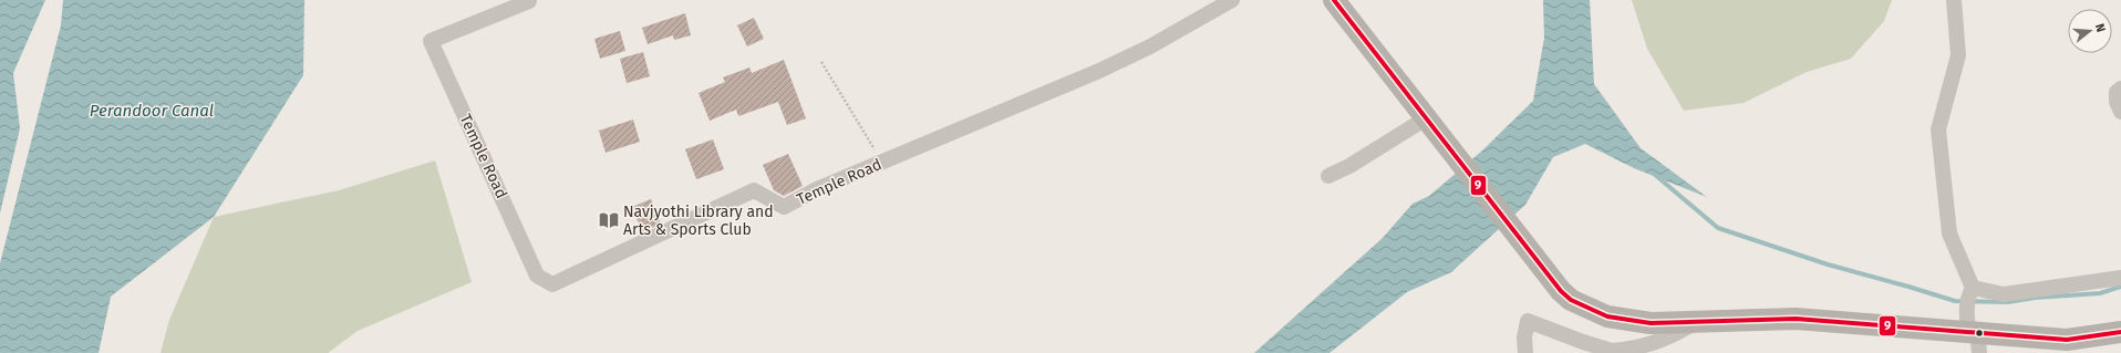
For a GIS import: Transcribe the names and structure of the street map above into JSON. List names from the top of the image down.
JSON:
{
  "streets": {
    "street": ["Temple Road"]
  },
  "water": ["Perandoor Canal"],
  "places": {
    "library": ["Navjyothi Library and Arts & Sports Club"]
  },
  "lines": ["transit line 9"],
  "north": "right"
}
